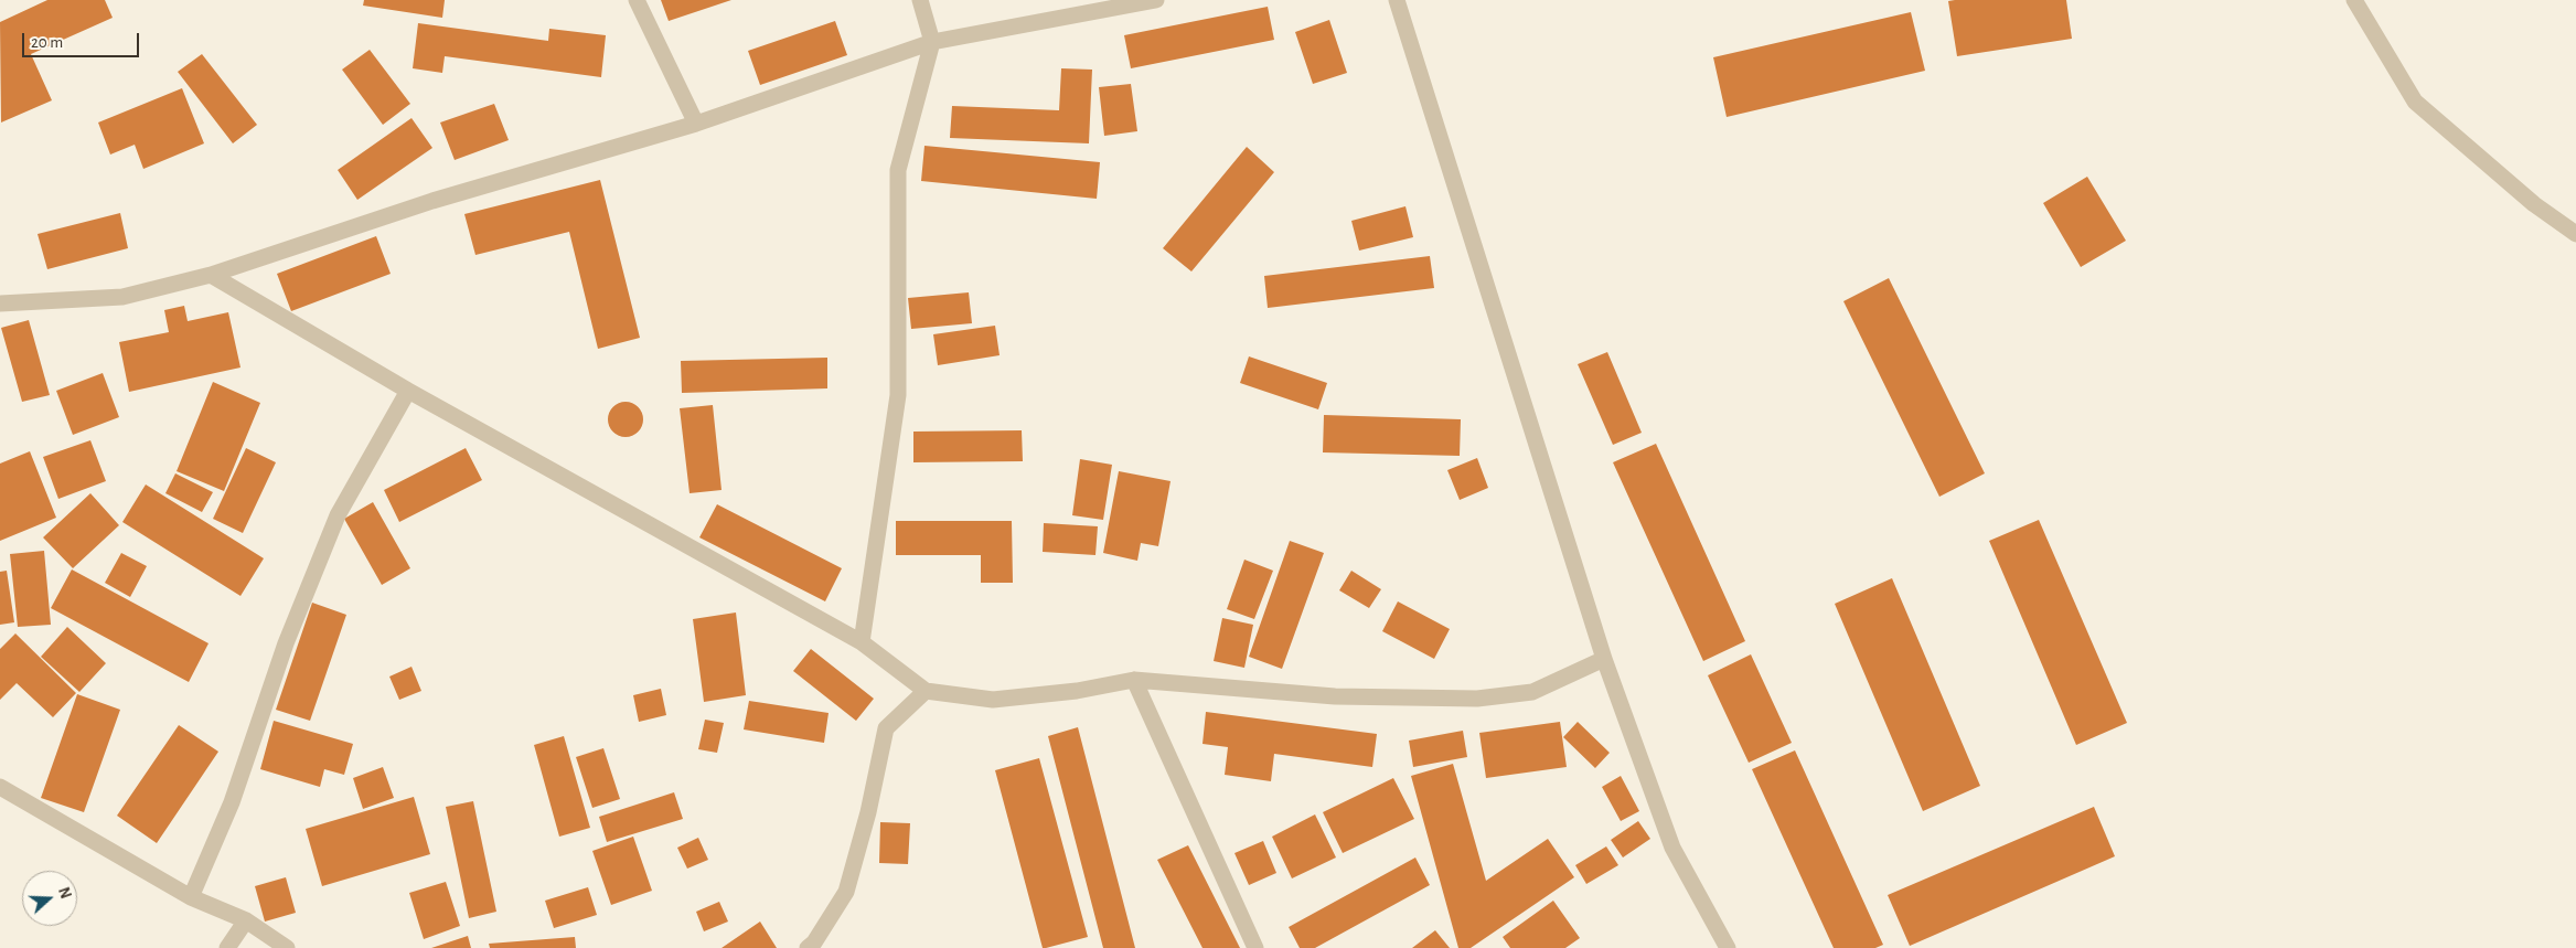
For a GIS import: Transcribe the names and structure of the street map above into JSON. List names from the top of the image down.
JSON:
{
  "scale_bar": "20 m",
  "north": "right"
}
